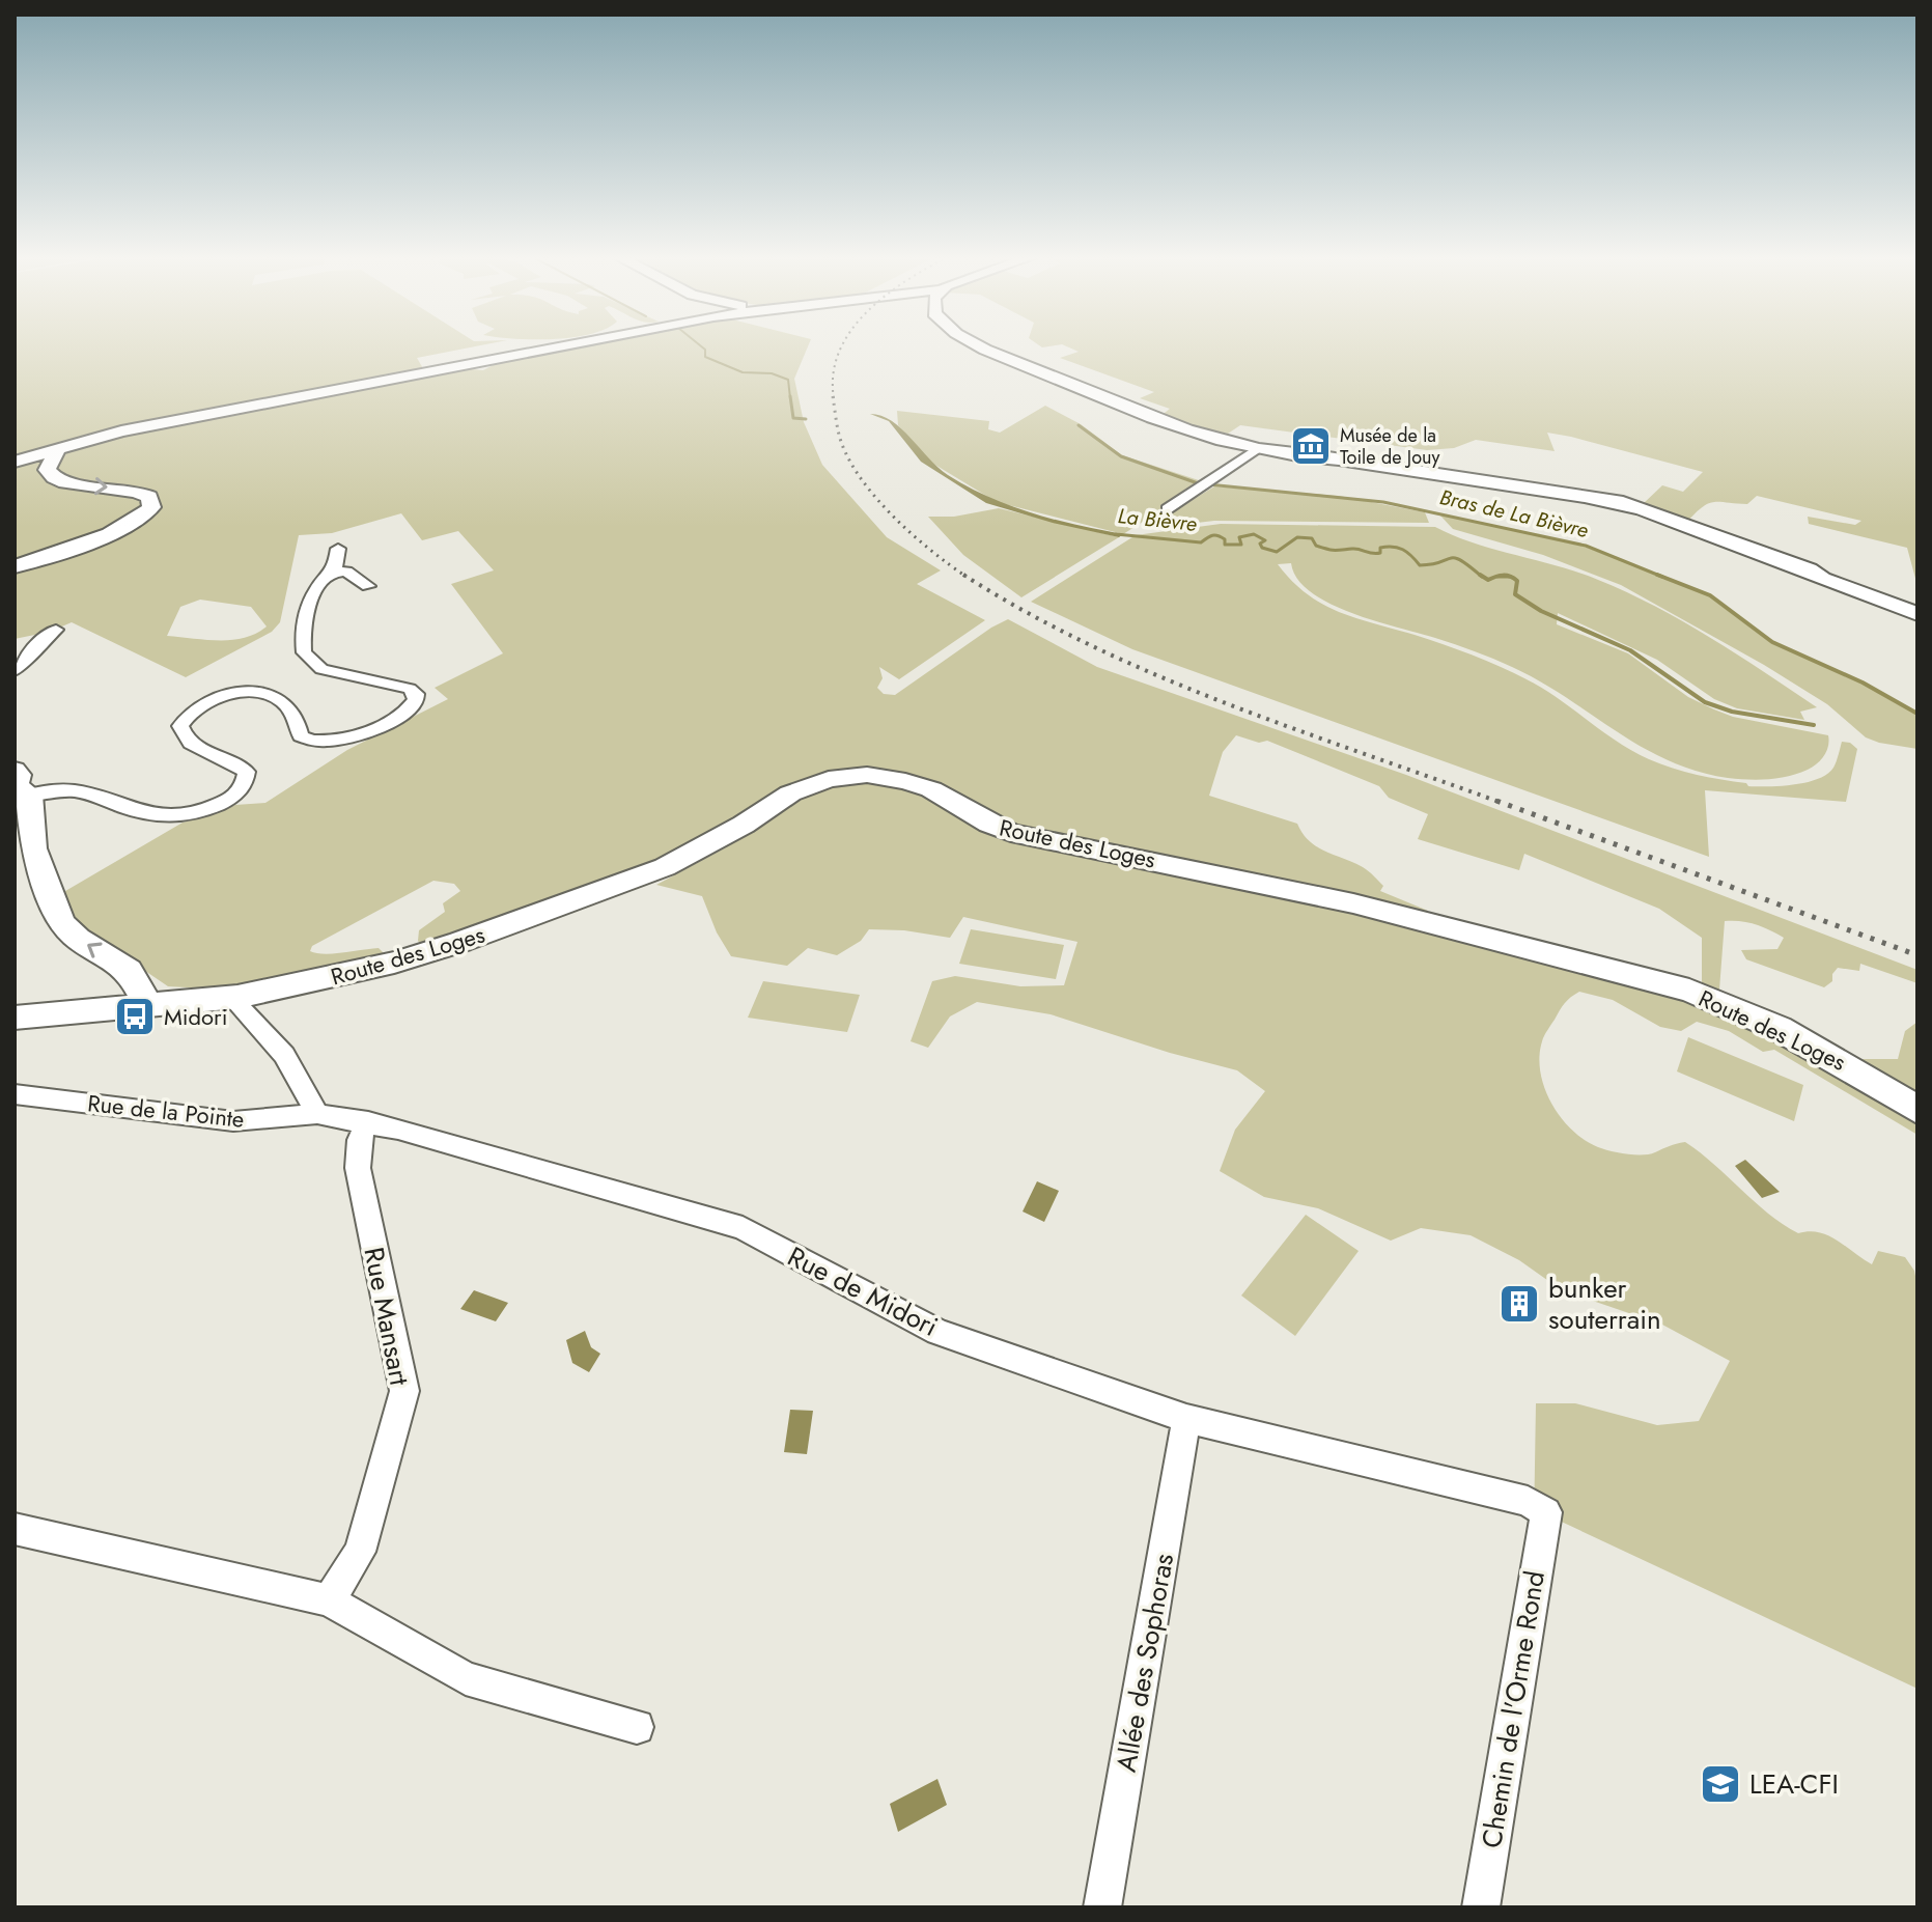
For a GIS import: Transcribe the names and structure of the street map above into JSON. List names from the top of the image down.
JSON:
{
  "streets": {
    "street": [
      "Route des Loges",
      "Rue de la Pointe",
      "Rue de Midori",
      "Rue Mansart",
      "Allée des Sophoras",
      "Chemin de l'Orme Rond"
    ]
  },
  "crossings": [
    ["Rue de la Pointe", "Rue de Midori"],
    ["Rue de Midori", "Rue Mansart"],
    ["Rue de Midori", "Allée des Sophoras"],
    ["Rue de Midori", "Chemin de l'Orme Rond"]
  ],
  "water": ["Bras de La Bièvre", "La Bièvre"],
  "places": {
    "museum": ["Musée de la Toile de Jouy"],
    "bus stop": ["Midori"],
    "building": ["bunker souterrain"],
    "school or university": ["LEA-CFI"]
  }
}
